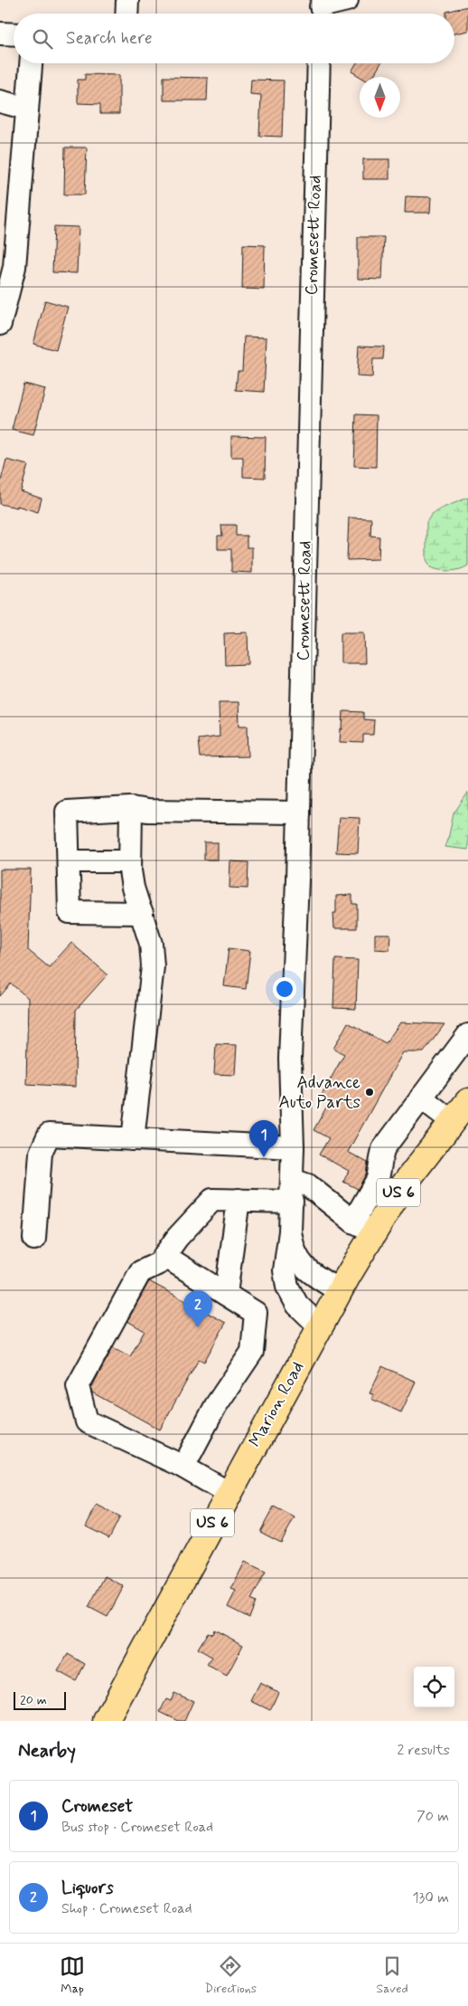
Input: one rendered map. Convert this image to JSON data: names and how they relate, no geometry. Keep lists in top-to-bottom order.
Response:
{
  "streets": {
    "main road": ["US 6", "Marion Road"],
    "street": ["Cromesett Road"]
  },
  "places": ["Advance Auto Parts"],
  "scale_bar": "20 m",
  "north": "bottom",
  "page": {
    "search": "Search here",
    "pins": ["1", "2"],
    "scale": "20 m",
    "heading": ["Nearby", "2 results"],
    "list": [
      {
        "mark": "1",
        "name": "Cromeset",
        "note": "Bus stop · Cromeset Road",
        "value": "70 m"
      },
      {
        "mark": "2",
        "name": "Liquors",
        "note": "Shop · Cromeset Road",
        "value": "130 m"
      }
    ],
    "nav": ["Map", "Directions", "Saved"]
  }
}
